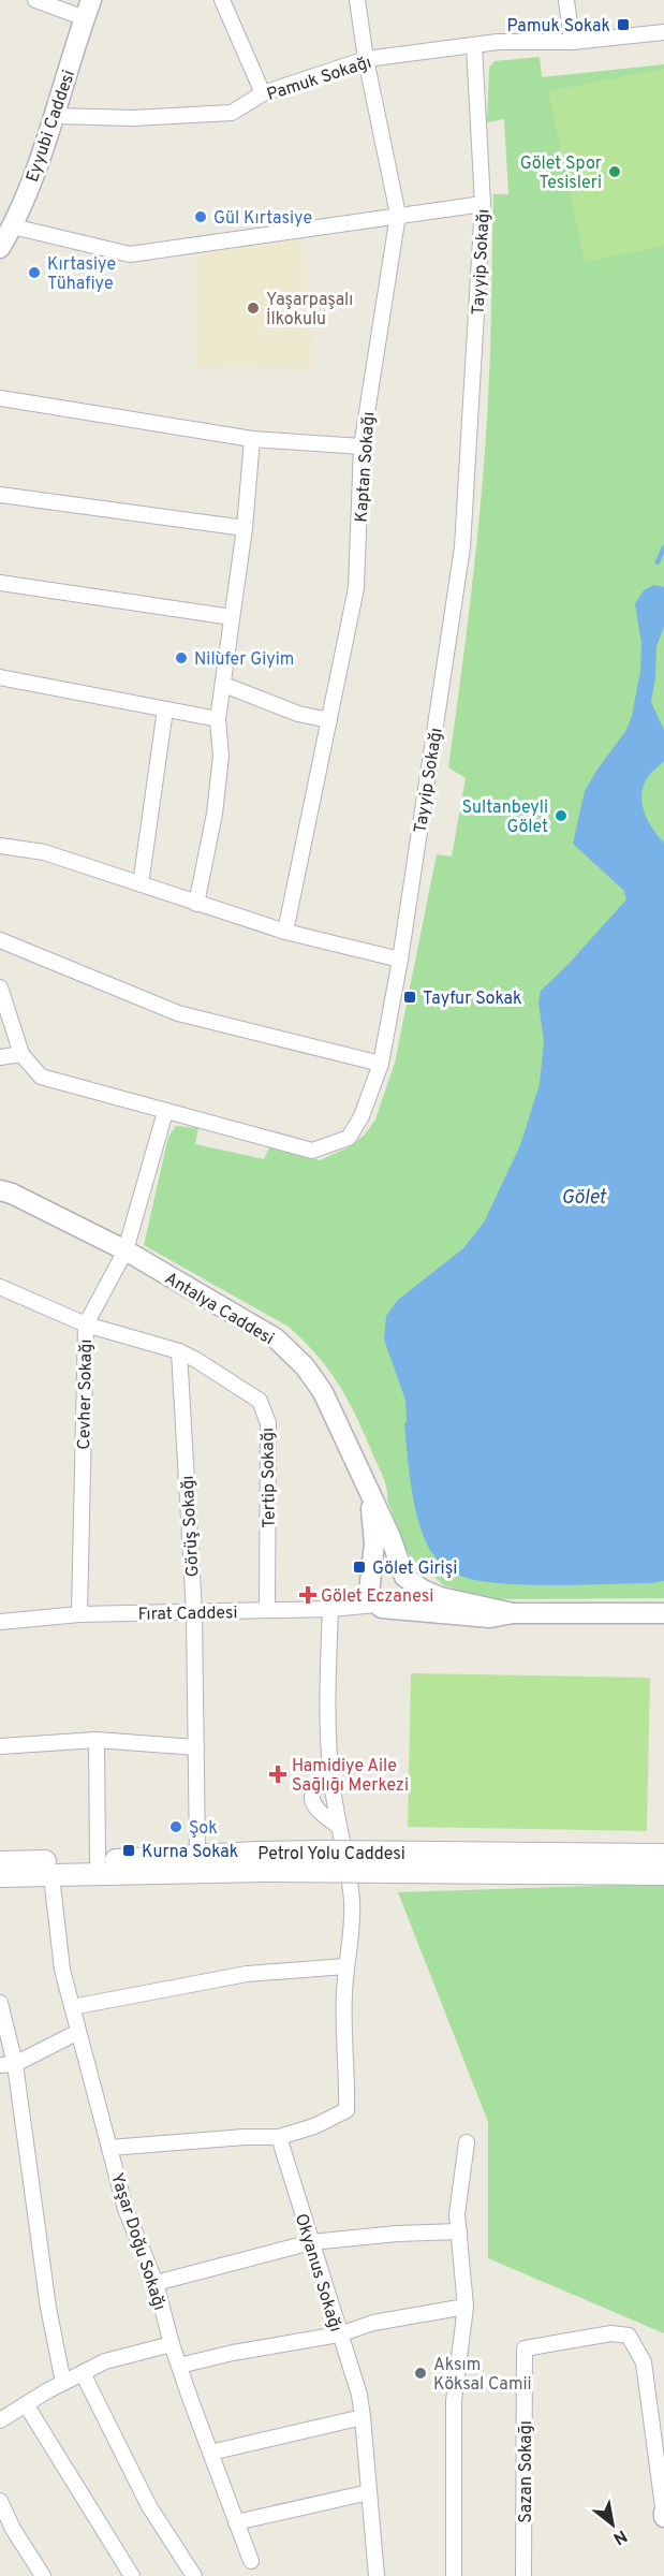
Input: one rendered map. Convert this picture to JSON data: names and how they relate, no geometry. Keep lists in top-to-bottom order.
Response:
{
  "streets": {
    "main road": ["Petrol Yolu Caddesi"],
    "street": [
      "Pamuk Sokağı",
      "Eyyubi Caddesi",
      "Tayyip Sokağı",
      "Kaptan Sokağı",
      "Antalya Caddesi",
      "Cevher Sokağı",
      "Tertip Sokağı",
      "Görüş Sokağı",
      "Fırat Caddesi",
      "Yaşar Doğu Sokağı",
      "Okyanus Sokağı",
      "Sazan Sokağı"
    ]
  },
  "crossings": [
    ["Pamuk Sokağı", "Eyyubi Caddesi"],
    ["Pamuk Sokağı", "Tayyip Sokağı"],
    ["Pamuk Sokağı", "Kaptan Sokağı"],
    ["Tayyip Sokağı", "Cevher Sokağı"],
    ["Antalya Caddesi", "Cevher Sokağı"],
    ["Cevher Sokağı", "Tertip Sokağı"],
    ["Cevher Sokağı", "Fırat Caddesi"],
    ["Tertip Sokağı", "Görüş Sokağı"],
    ["Tertip Sokağı", "Fırat Caddesi"],
    ["Görüş Sokağı", "Fırat Caddesi"],
    ["Görüş Sokağı", "Petrol Yolu Caddesi"],
    ["Petrol Yolu Caddesi", "Yaşar Doğu Sokağı"]
  ],
  "water": ["Gölet"],
  "places": {
    "transit": [
      "Pamuk Sokak",
      "Tayfur Sokak",
      "Gölet Girişi",
      "Kurna Sokak"
    ],
    "other": [
      "Gölet Spor Tesisleri",
      "Gül Kırtasiye",
      "Kırtasiye Tühafiye",
      "Yaşarpaşalı İlkokulu",
      "Nilùfer Giyim",
      "Sultanbeyli Gölet",
      "Şok",
      "Aksım Köksal Camii"
    ],
    "health": ["Gölet Eczanesi", "Hamidiye Aile Sağlığı Merkezi"]
  },
  "north": "bottom right"
}
